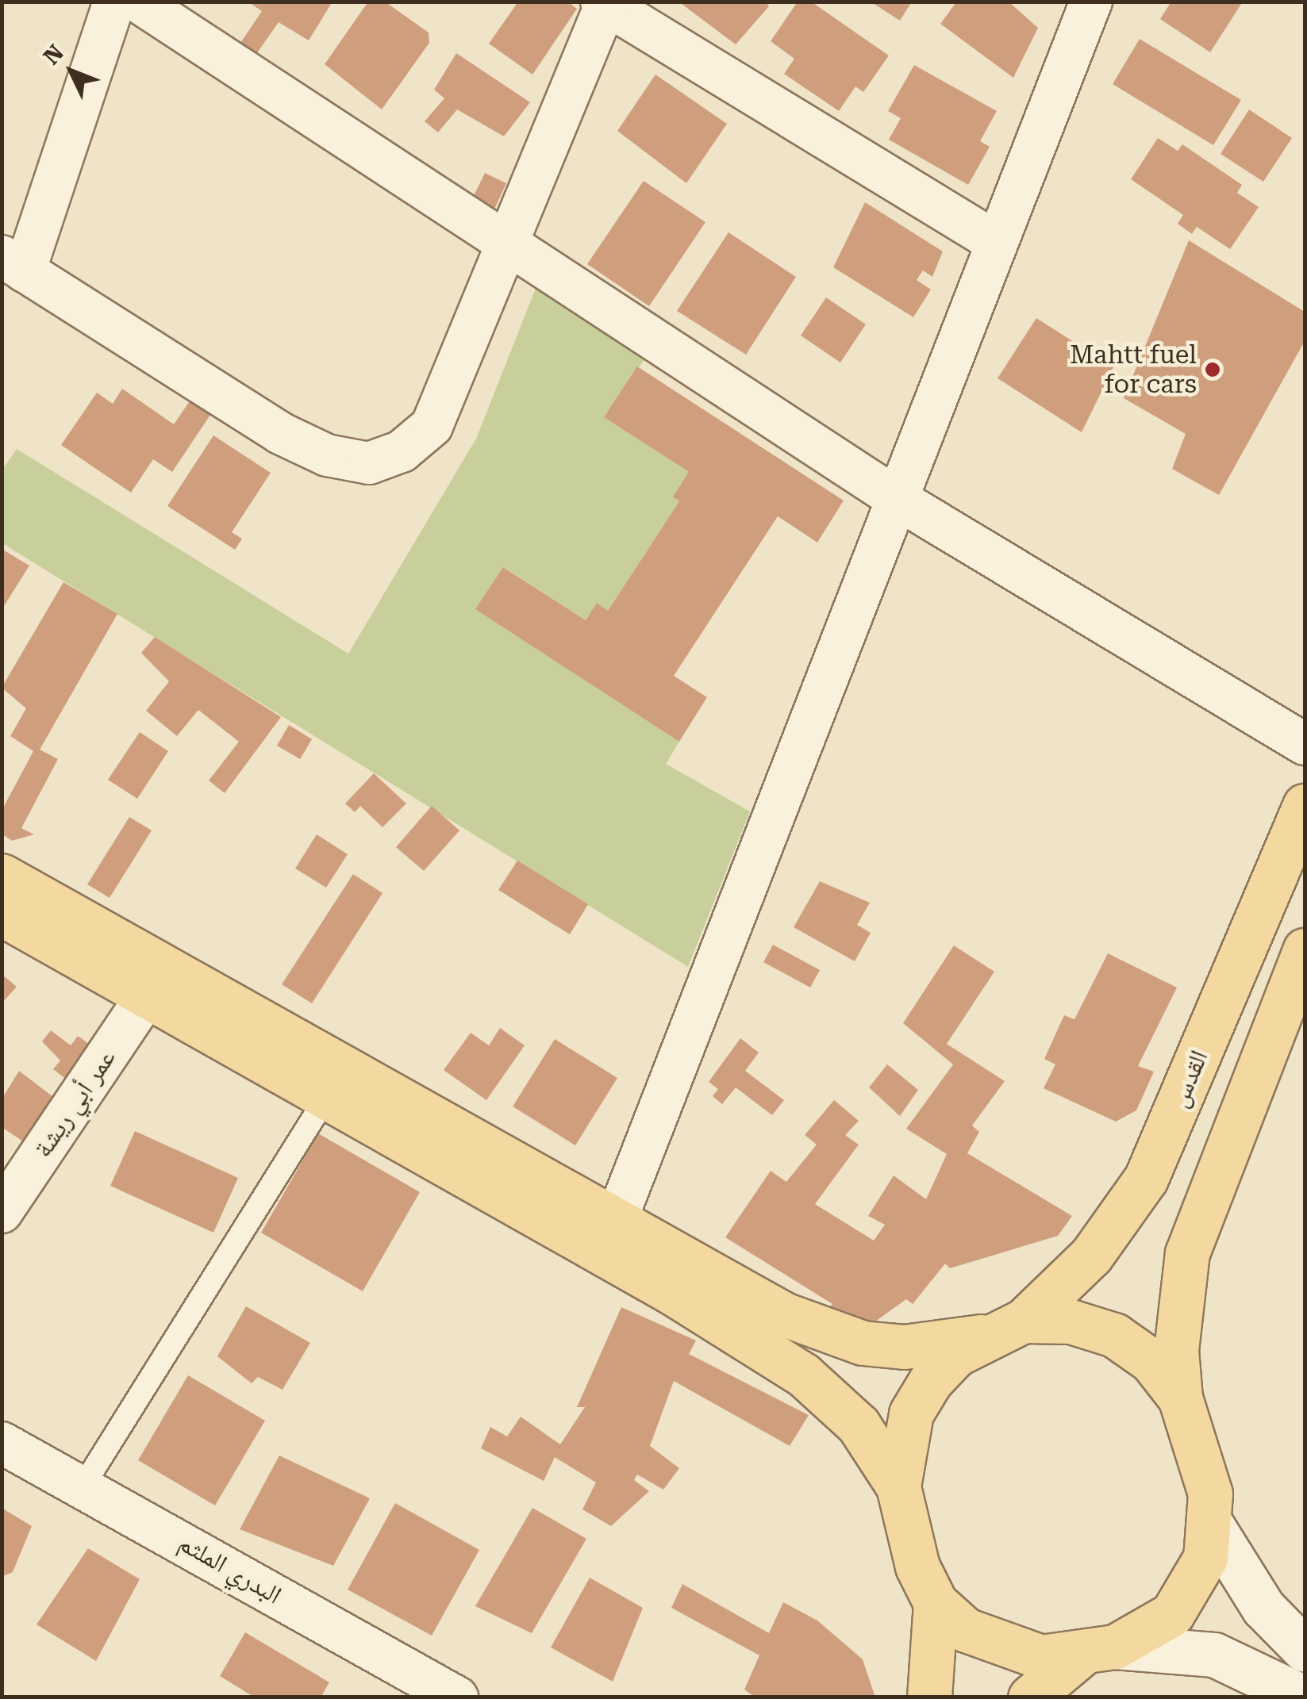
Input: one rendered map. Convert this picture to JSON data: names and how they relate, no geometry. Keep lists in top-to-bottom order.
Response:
{
  "streets": {
    "main road": ["القدس"],
    "street": ["عمر أبي ريشة", "البدري الملثم"]
  },
  "places": ["Mahtt fuel for cars"],
  "north": "top left"
}
